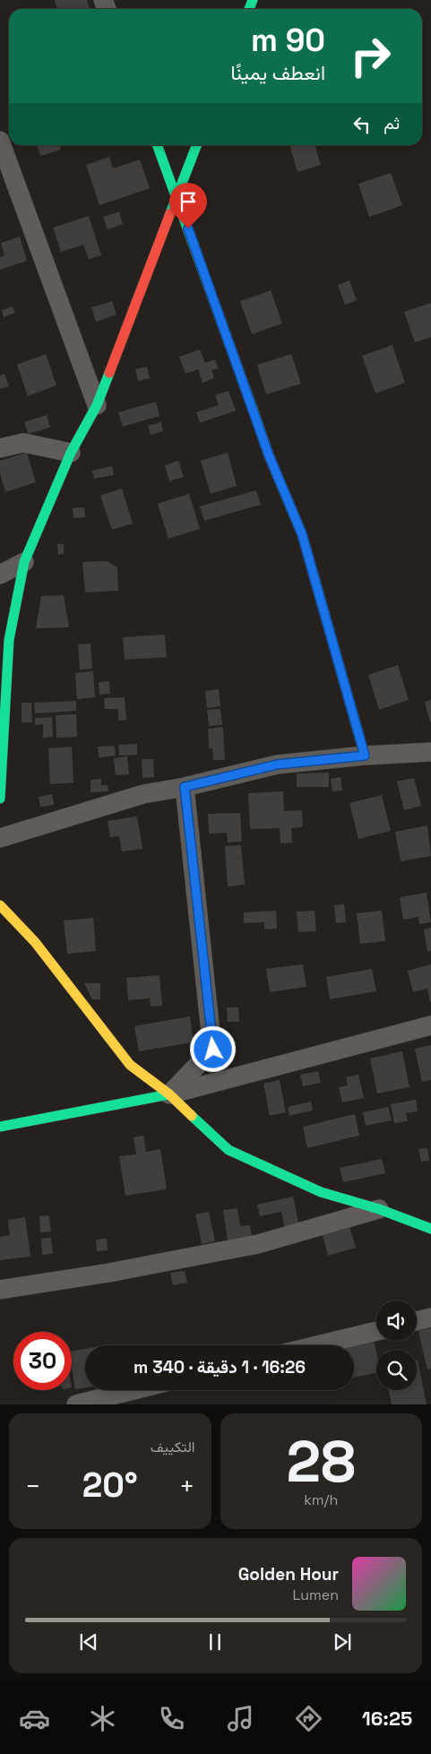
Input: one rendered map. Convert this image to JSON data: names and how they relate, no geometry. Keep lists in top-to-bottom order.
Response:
{
  "page": {
    "turn": ["90 m", "انعطف يمينًا"],
    "then": "ثم",
    "limit": "30",
    "trip": "16:26 · 1 دقيقة · 340 m",
    "tile": [
      ["28", "km/h"],
      "التكييف"
    ],
    "heat": ["−", "20°", "+"],
    "song": ["Golden Hour", "Lumen"],
    "tabs": "16:25"
  }
}
